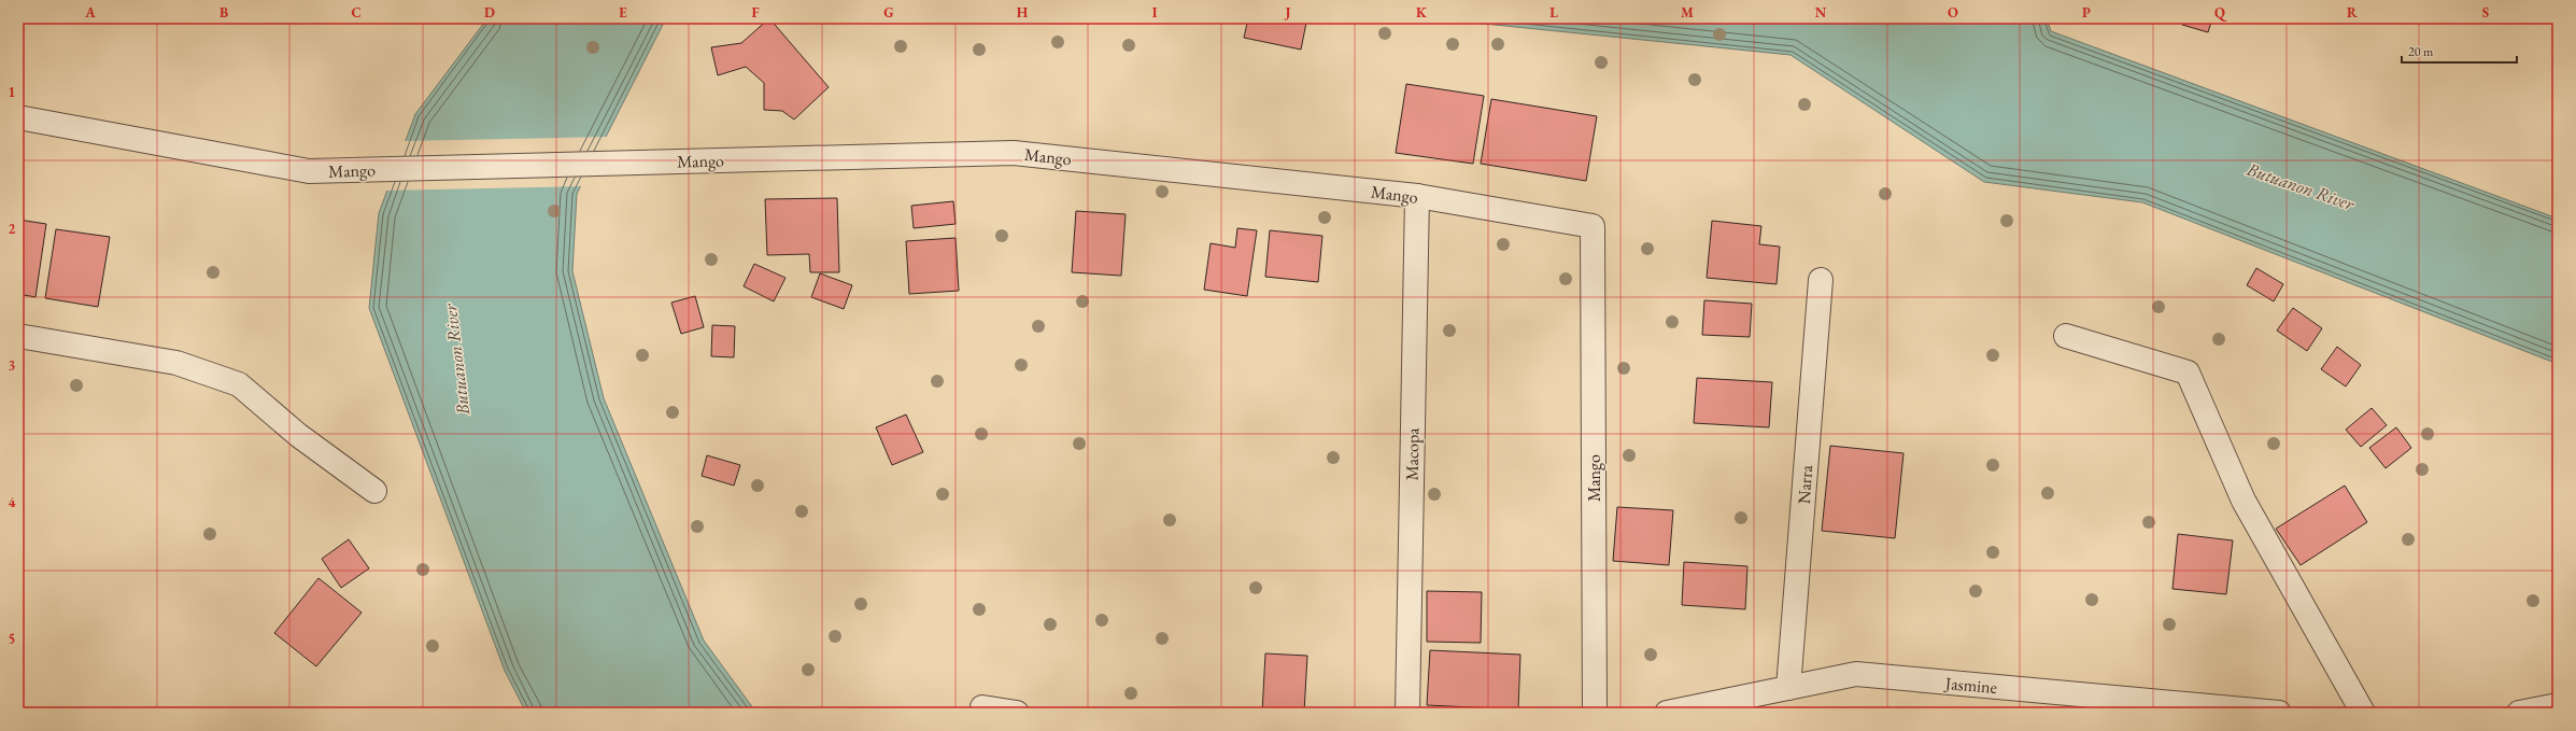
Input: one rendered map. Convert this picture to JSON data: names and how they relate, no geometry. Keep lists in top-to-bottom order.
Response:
{
  "streets": {
    "street": [
      "Mango",
      "Macopa",
      "Narra",
      "Jasmine"
    ]
  },
  "crossings": [
    ["Mango", "Macopa"],
    ["Narra", "Jasmine"]
  ],
  "water": ["Butuanon River"],
  "scale_bar": "20 m",
  "grid": {
    "columns": [
      "A",
      "B",
      "C",
      "D",
      "E",
      "F",
      "G",
      "H",
      "I",
      "J",
      "K",
      "L",
      "M",
      "N",
      "O",
      "P",
      "Q",
      "R",
      "S"
    ],
    "rows": [
      "1",
      "2",
      "3",
      "4",
      "5"
    ]
  }
}
